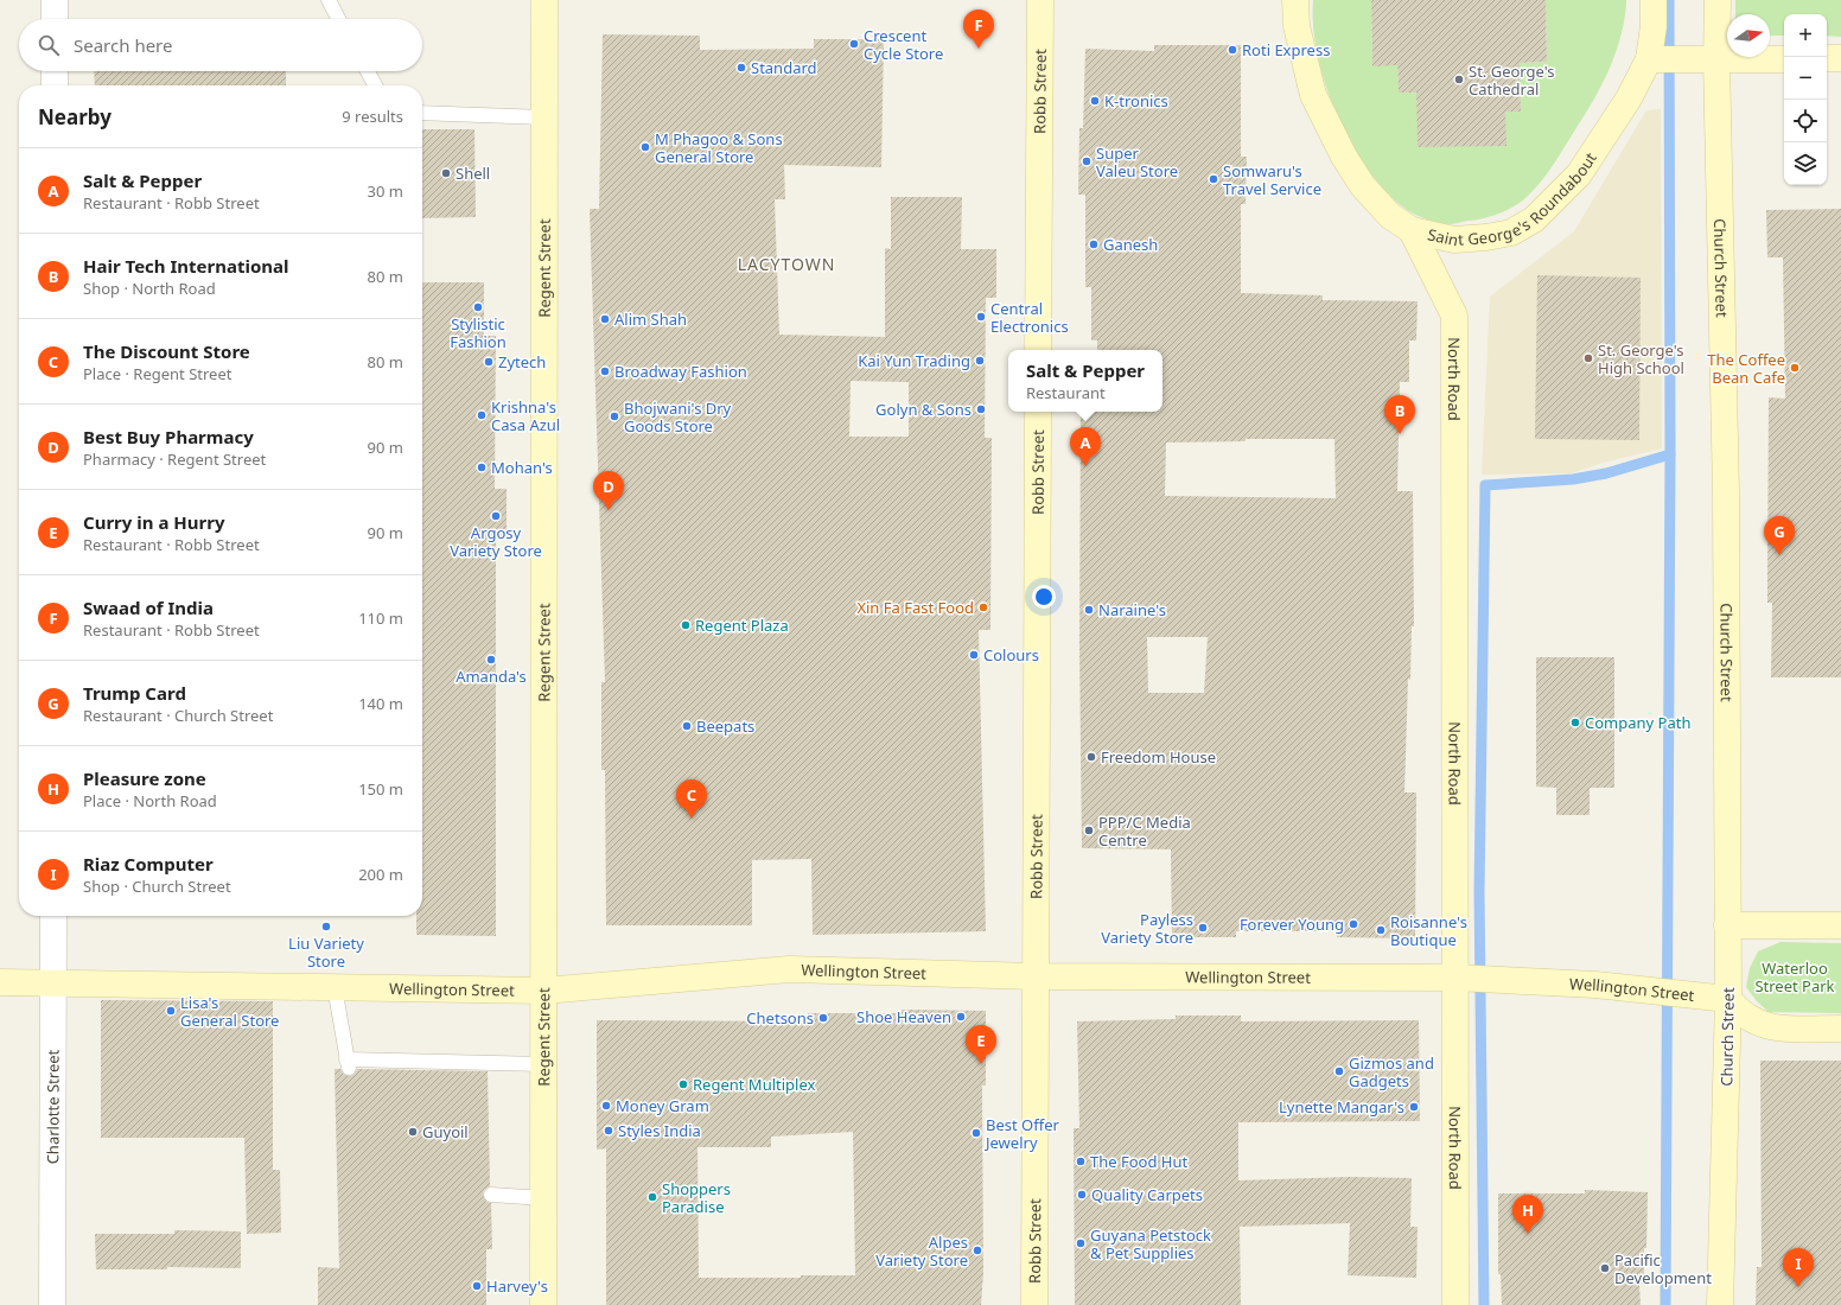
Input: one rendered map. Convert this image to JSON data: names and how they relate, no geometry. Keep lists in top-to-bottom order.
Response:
{
  "streets": {
    "street": [
      "Robb Street",
      "Saint George's Roundabout",
      "Regent Street",
      "Church Street",
      "North Road",
      "Wellington Street",
      "Charlotte Street"
    ]
  },
  "crossings": [
    ["Robb Street", "Wellington Street"],
    ["Saint George's Roundabout", "North Road"],
    ["Regent Street", "Wellington Street"],
    ["Church Street", "Wellington Street"],
    ["North Road", "Wellington Street"],
    ["Wellington Street", "Charlotte Street"]
  ],
  "districts": ["LACYTOWN"],
  "parks": ["Waterloo Street Park"],
  "places": [
    "Crescent Cycle Store",
    "Roti Express",
    "Standard",
    "St. George's Cathedral",
    "K-tronics",
    "M Phagoo & Sons General Store",
    "Super Valeu Store",
    "Shell",
    "Somwaru's Travel Service",
    "Ganesh",
    "Stylistic Fashion",
    "Central Electronics",
    "Alim Shah",
    "St. George's High School",
    "Kai Yun Trading",
    "Zytech",
    "The Coffee Bean Cafe",
    "Broadway Fashion",
    "Golyn & Sons",
    "Krishna's Casa Azul",
    "Bhojwani's Dry Goods Store",
    "Mohan's",
    "Argosy Variety Store",
    "Xin Fa Fast Food",
    "Naraine's",
    "Regent Plaza",
    "Colours",
    "Amanda's",
    "Company Path",
    "Beepats",
    "Freedom House",
    "PPP/C Media Centre",
    "Forever Young",
    "Liu Variety Store",
    "Payless Variety Store",
    "Roisanne's Boutique",
    "Lisa's General Store",
    "Shoe Heaven",
    "Chetsons",
    "Gizmos and Gadgets",
    "Regent Multiplex",
    "Money Gram",
    "Lynette Mangar's",
    "Styles India",
    "Guyoil",
    "Best Offer Jewelry",
    "The Food Hut",
    "Quality Carpets",
    "Shoppers Paradise",
    "Guyana Petstock & Pet Supplies",
    "Alpes Variety Store",
    "Pacific Development",
    "Harvey's"
  ],
  "north": "right",
  "page": {
    "pins": [
      "F",
      "B",
      "A",
      "D",
      "G",
      "C",
      "E",
      "H",
      "I"
    ],
    "map_buttons": ["+", "−"],
    "search": "Search here",
    "heading": ["Nearby", "9 results"],
    "list": [
      {
        "mark": "A",
        "name": "Salt & Pepper",
        "note": "Restaurant · Robb Street",
        "value": "30 m"
      },
      {
        "mark": "B",
        "name": "Hair Tech International",
        "note": "Shop · North Road",
        "value": "80 m"
      },
      {
        "mark": "C",
        "name": "The Discount Store",
        "note": "Place · Regent Street",
        "value": "80 m"
      },
      {
        "mark": "D",
        "name": "Best Buy Pharmacy",
        "note": "Pharmacy · Regent Street",
        "value": "90 m"
      },
      {
        "mark": "E",
        "name": "Curry in a Hurry",
        "note": "Restaurant · Robb Street",
        "value": "90 m"
      },
      {
        "mark": "F",
        "name": "Swaad of India",
        "note": "Restaurant · Robb Street",
        "value": "110 m"
      },
      {
        "mark": "G",
        "name": "Trump Card",
        "note": "Restaurant · Church Street",
        "value": "140 m"
      },
      {
        "mark": "H",
        "name": "Pleasure zone",
        "note": "Place · North Road",
        "value": "150 m"
      },
      {
        "mark": "I",
        "name": "Riaz Computer",
        "note": "Shop · Church Street",
        "value": "200 m"
      }
    ],
    "popup": ["Salt & Pepper", "Restaurant"]
  }
}
